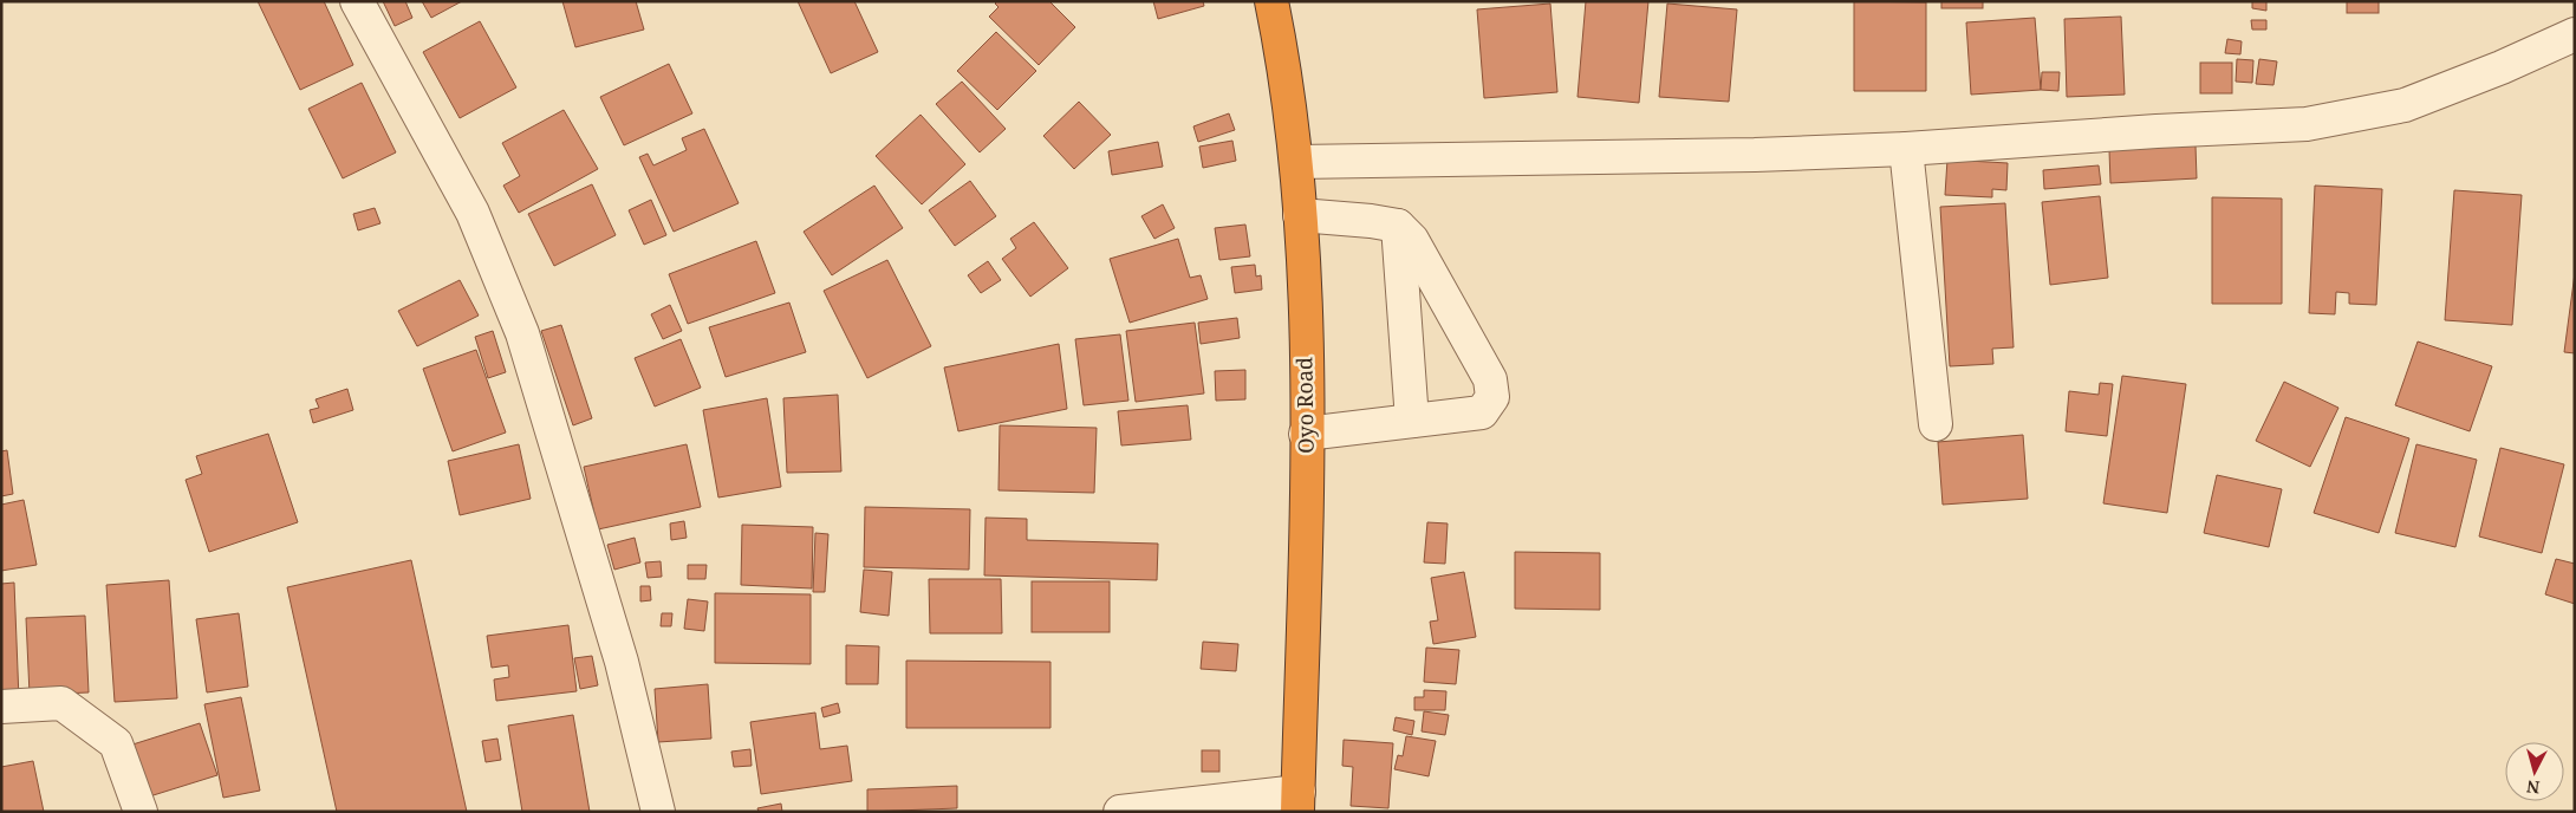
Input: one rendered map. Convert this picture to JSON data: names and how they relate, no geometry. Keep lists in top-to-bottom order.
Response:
{
  "streets": {
    "highway": ["Oyo Road"]
  },
  "north": "bottom"
}
